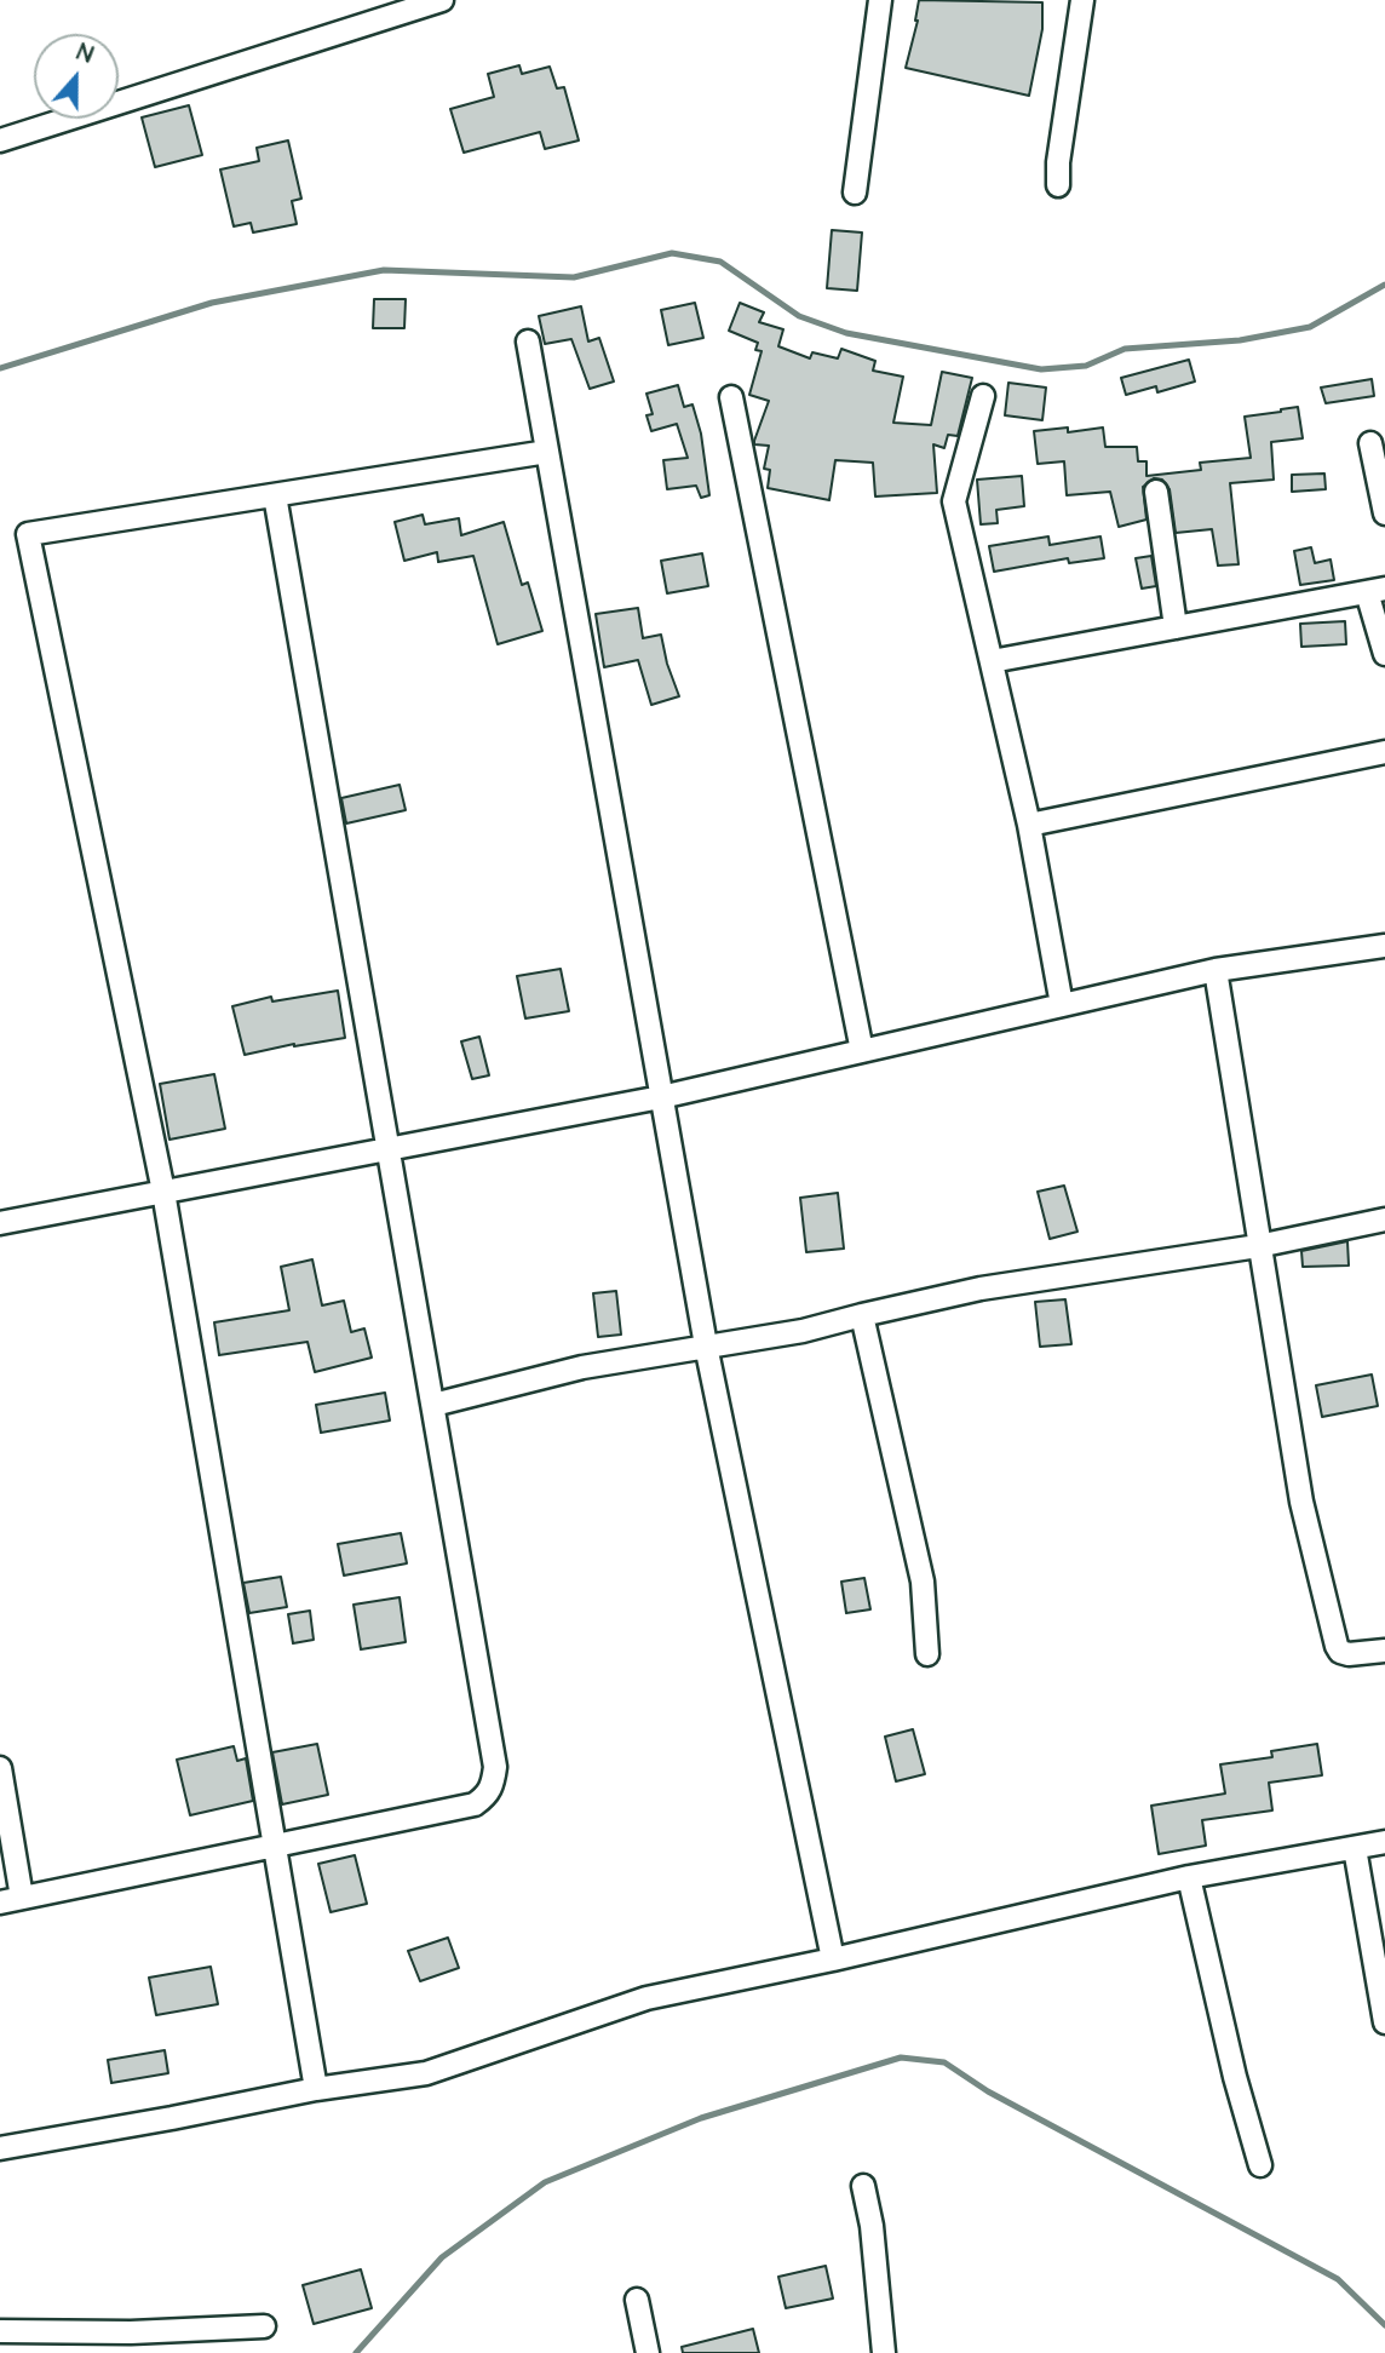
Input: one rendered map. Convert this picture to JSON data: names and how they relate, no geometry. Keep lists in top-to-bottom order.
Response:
{
  "north": "top"
}
